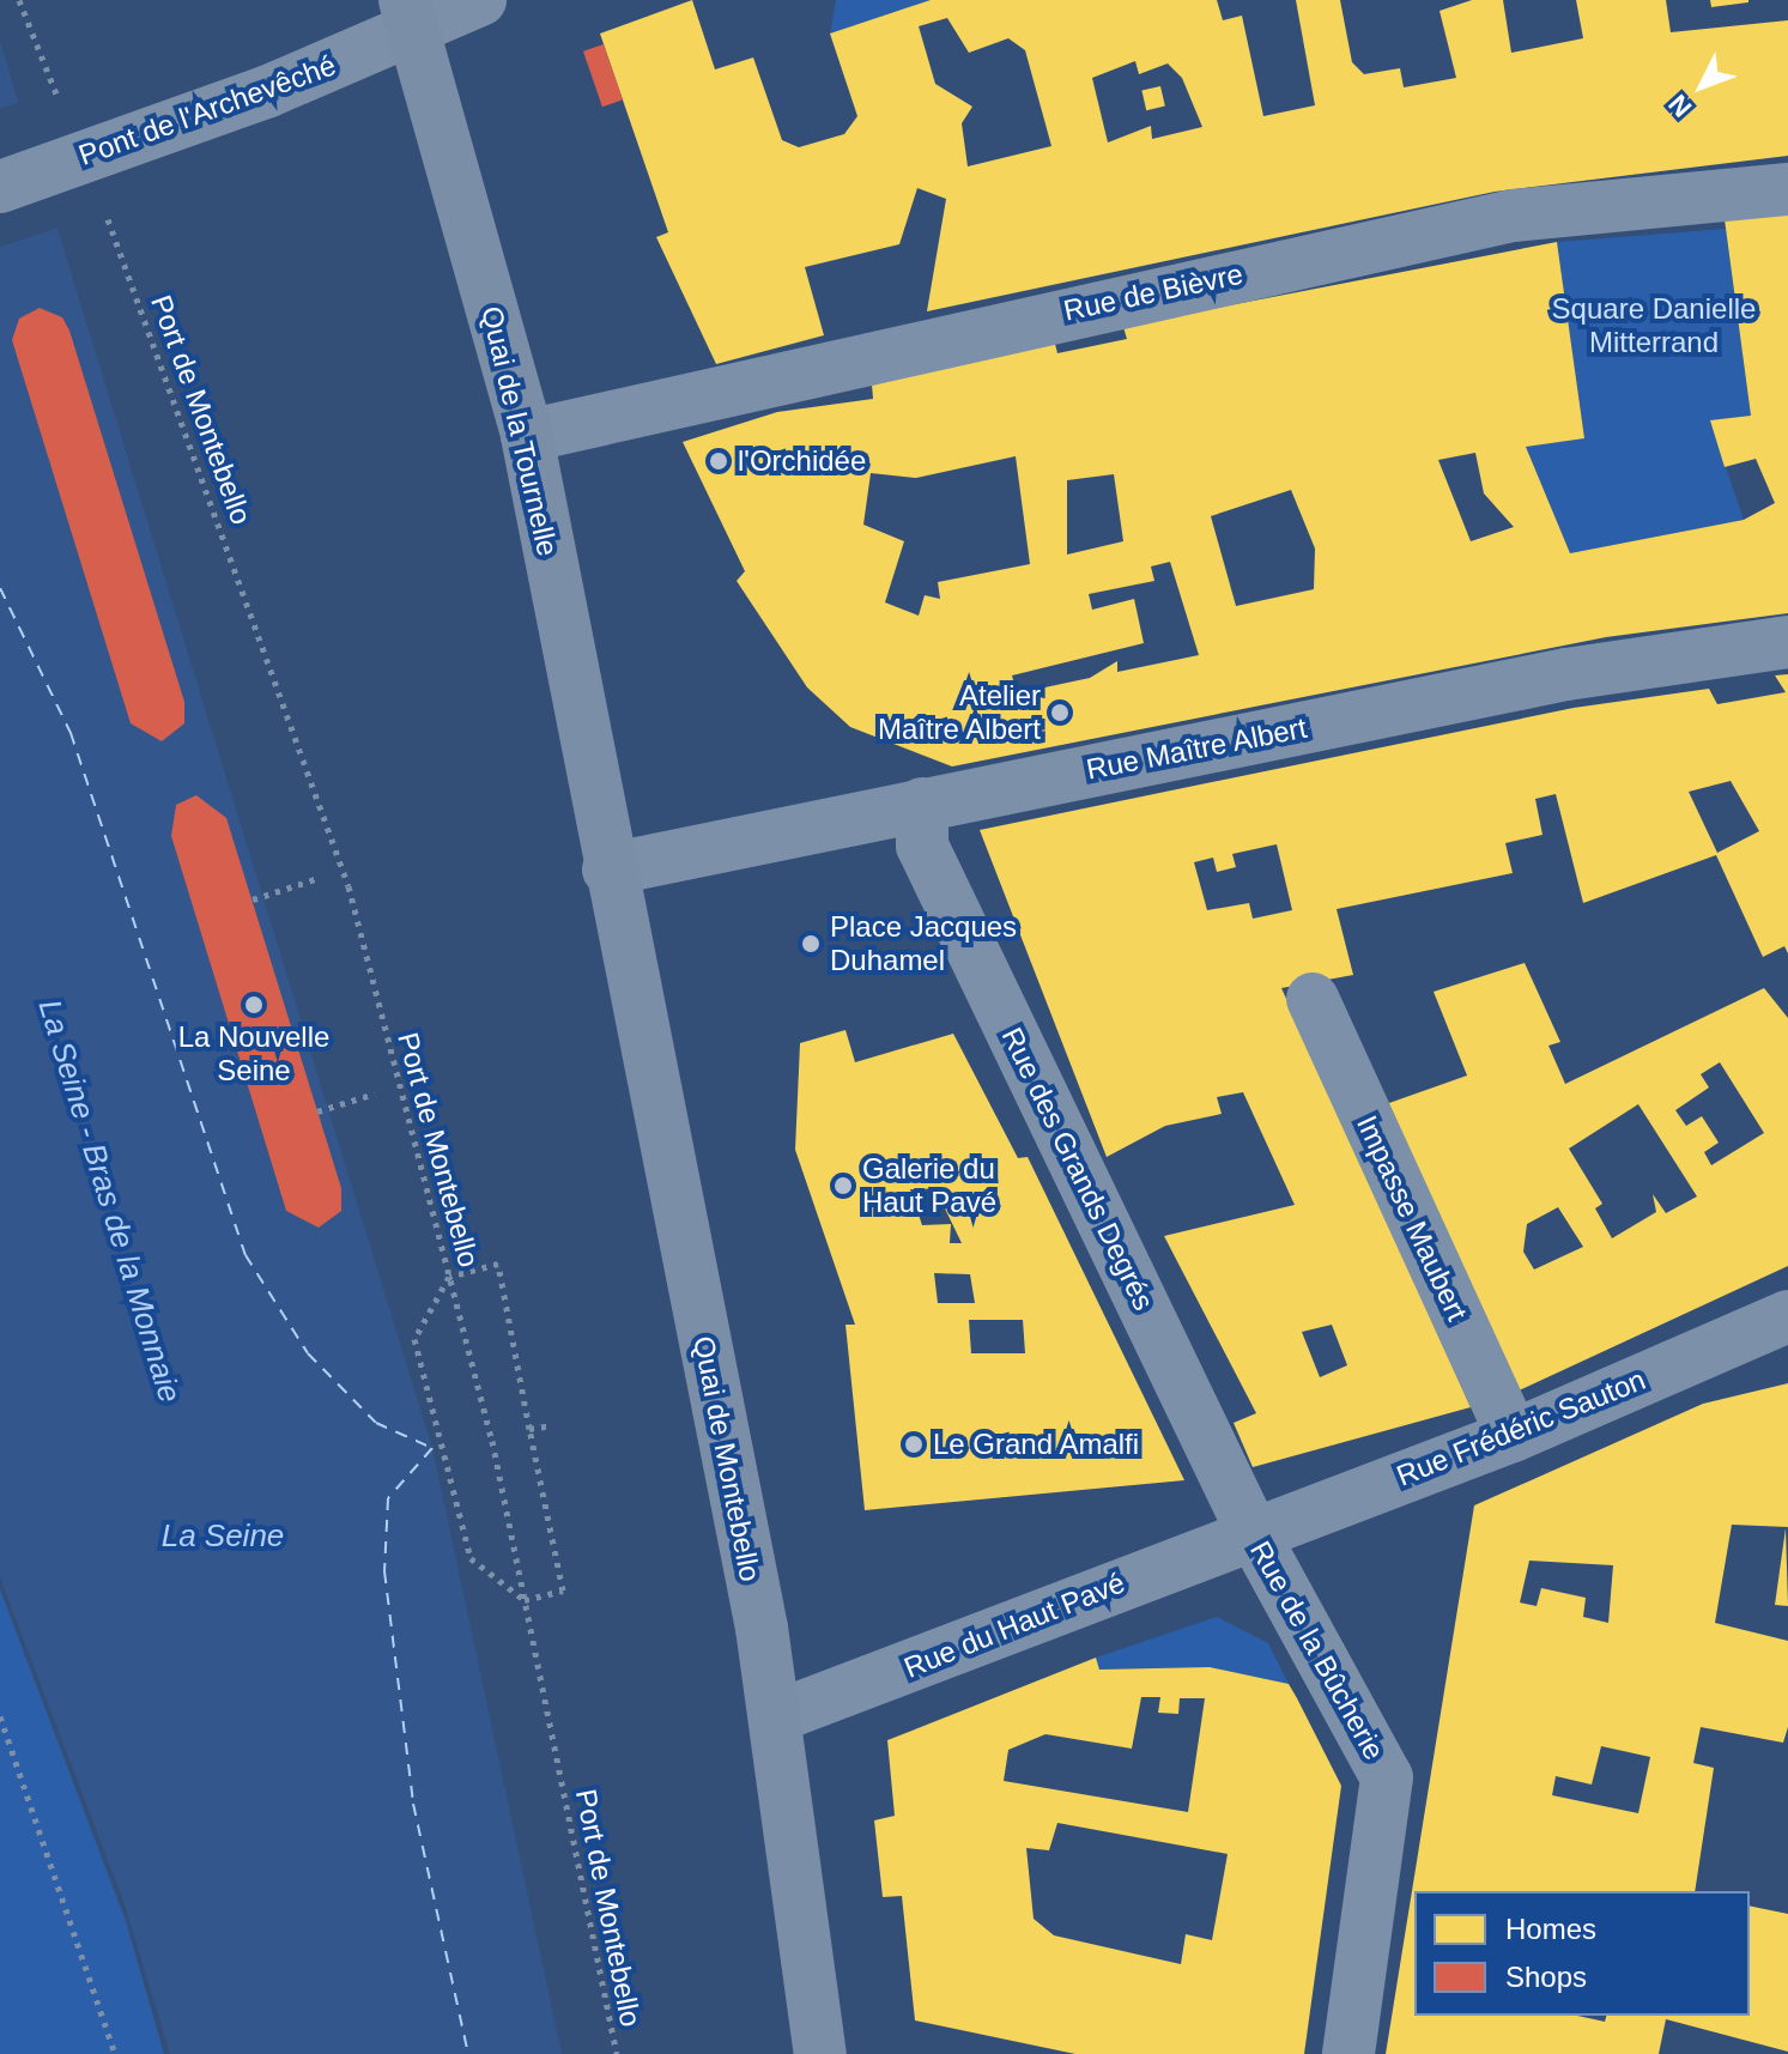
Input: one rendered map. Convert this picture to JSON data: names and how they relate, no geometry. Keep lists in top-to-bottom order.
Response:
{
  "streets": {
    "main road": ["Quai de la Tournelle", "Quai de Montebello"],
    "street": [
      "Pont de l'Archevêché",
      "Rue de Bièvre",
      "Rue Maître Albert",
      "Rue des Grands Degrés",
      "Impasse Maubert",
      "Rue Frédéric Sauton",
      "Rue du Haut Pavé",
      "Rue de la Bûcherie"
    ],
    "path": ["Port de Montebello"]
  },
  "crossings": [
    ["Pont de l'Archevêché", "Quai de la Tournelle"],
    ["Rue de Bièvre", "Quai de la Tournelle"],
    ["Quai de la Tournelle", "Rue Maître Albert"],
    ["Quai de la Tournelle", "Quai de Montebello"],
    ["Rue Maître Albert", "Rue des Grands Degrés"],
    ["Rue Maître Albert", "Quai de Montebello"],
    ["Rue des Grands Degrés", "Rue Frédéric Sauton"],
    ["Rue des Grands Degrés", "Rue du Haut Pavé"],
    ["Rue des Grands Degrés", "Rue de la Bûcherie"],
    ["Impasse Maubert", "Rue Frédéric Sauton"],
    ["Rue Frédéric Sauton", "Rue du Haut Pavé"],
    ["Rue Frédéric Sauton", "Rue de la Bûcherie"],
    ["Quai de Montebello", "Rue du Haut Pavé"],
    ["Rue du Haut Pavé", "Rue de la Bûcherie"]
  ],
  "water": ["La Seine - Bras de la Monnaie", "La Seine"],
  "parks": ["Square Danielle Mitterrand"],
  "places": [
    "l'Orchidée",
    "Atelier Maître Albert",
    "Place Jacques Duhamel",
    "La Nouvelle Seine",
    "Galerie du Haut Pavé",
    "Le Grand Amalfi"
  ],
  "legend": ["Homes", "Shops"],
  "north": "bottom left"
}
